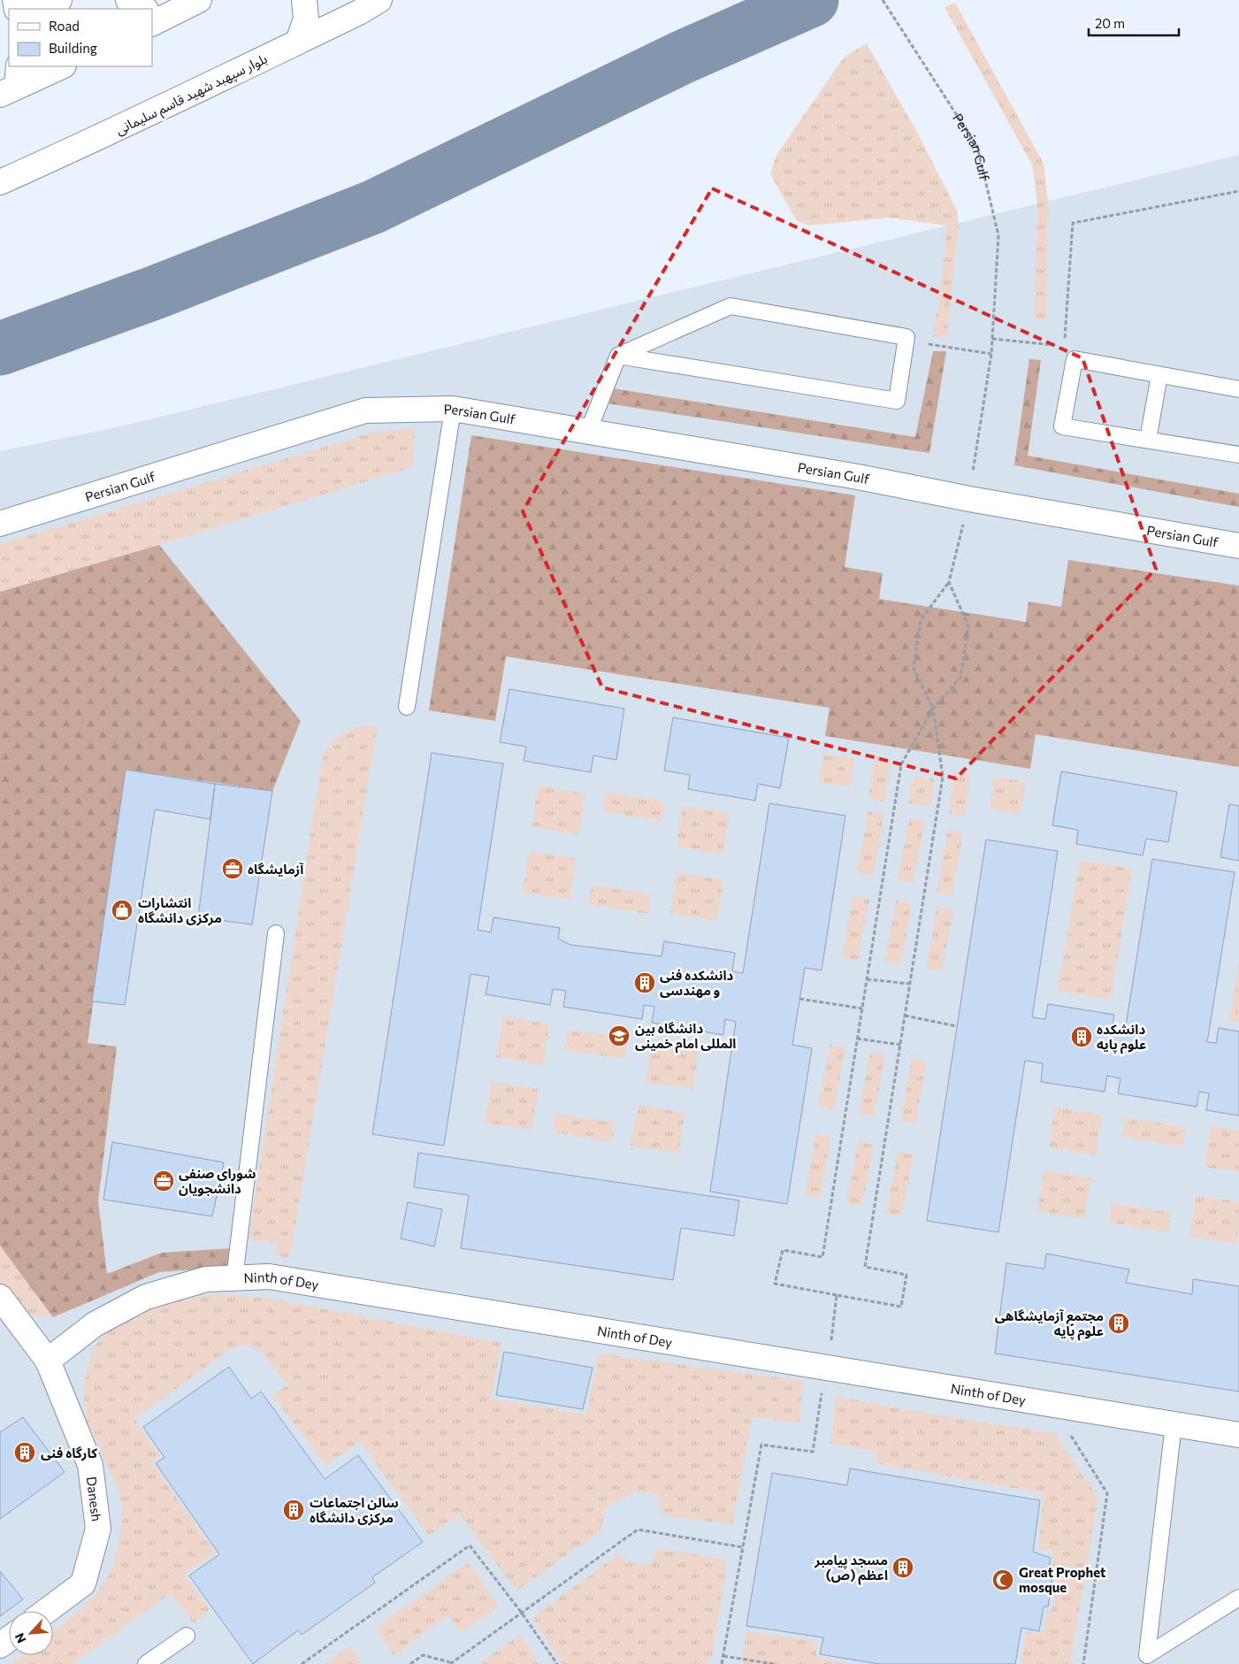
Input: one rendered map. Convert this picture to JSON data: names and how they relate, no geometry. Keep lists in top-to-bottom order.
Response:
{
  "streets": {
    "street": [
      "بلوار سپهبد شهید قاسم سلیمانی",
      "Persian Gulf",
      "Ninth of Dey",
      "Danesh"
    ]
  },
  "crossings": [
    ["Ninth of Dey", "Danesh"]
  ],
  "places": {
    "office": ["آزمایشگاه", "شورای صنفی دانشجویان"],
    "shop": ["انتشارات مرکزی دانشگاه"],
    "building": [
      "دانشکده فنی و مهندسی",
      "دانشکده علوم پایه",
      "مجتمع آزمایشگاهی علوم پایه",
      "کارگاه فنی",
      "سالن اجتماعات مرکزی دانشگاه",
      "مسجد پیامبر اعظم (ص)"
    ],
    "school or university": ["دانشگاه بین المللی امام خمینی"],
    "mosque": ["Great Prophet mosque"]
  },
  "legend": ["Road", "Building"],
  "scale_bar": "20 m",
  "north": "bottom left"
}
